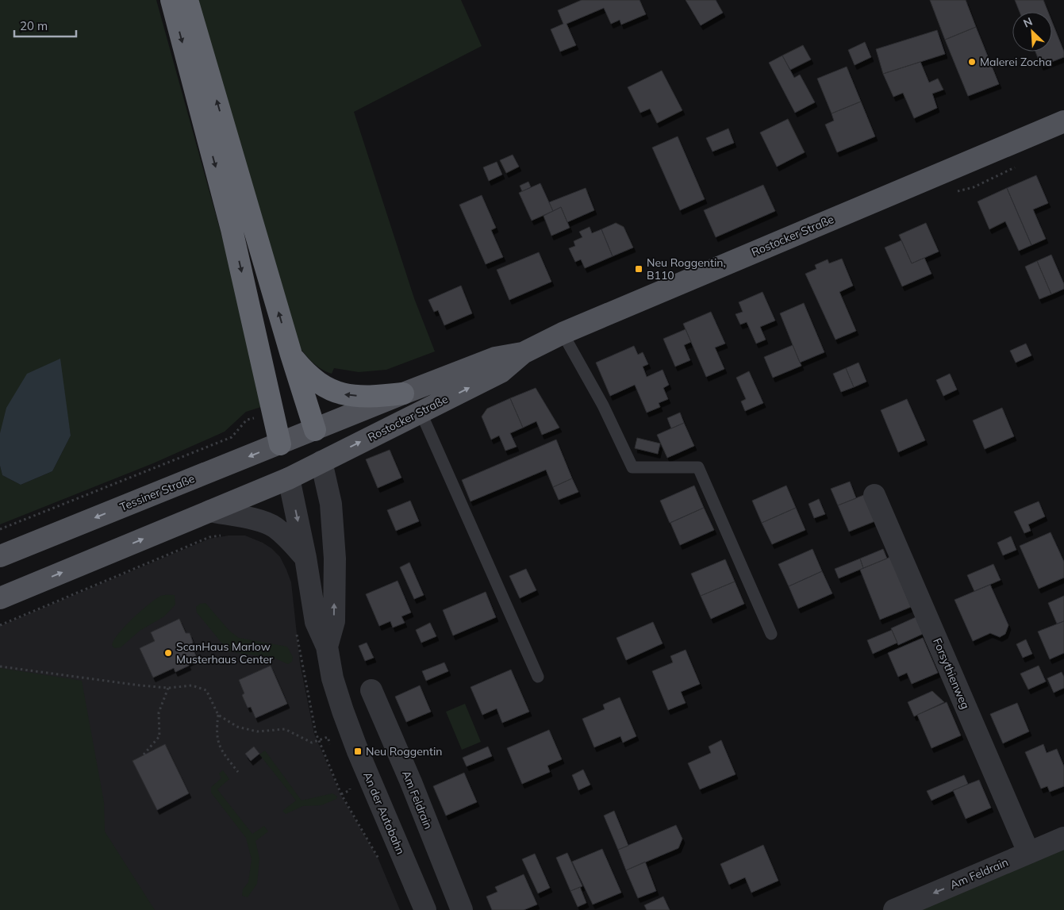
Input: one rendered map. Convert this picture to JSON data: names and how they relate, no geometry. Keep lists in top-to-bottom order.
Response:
{
  "streets": {
    "main road": ["Rostocker Straße", "Tessiner Straße"],
    "street": ["Forsythienweg", "Am Feldrain", "An der Autobahn"]
  },
  "crossings": [
    ["Rostocker Straße", "Tessiner Straße"],
    ["Rostocker Straße", "An der Autobahn"],
    ["Forsythienweg", "Am Feldrain"]
  ],
  "places": {
    "other": ["Malerei Zocha", "ScanHaus Marlow Musterhaus Center"],
    "transit": ["Neu Roggentin, B110", "Neu Roggentin"]
  },
  "scale_bar": "20 m",
  "north": "top left"
}
